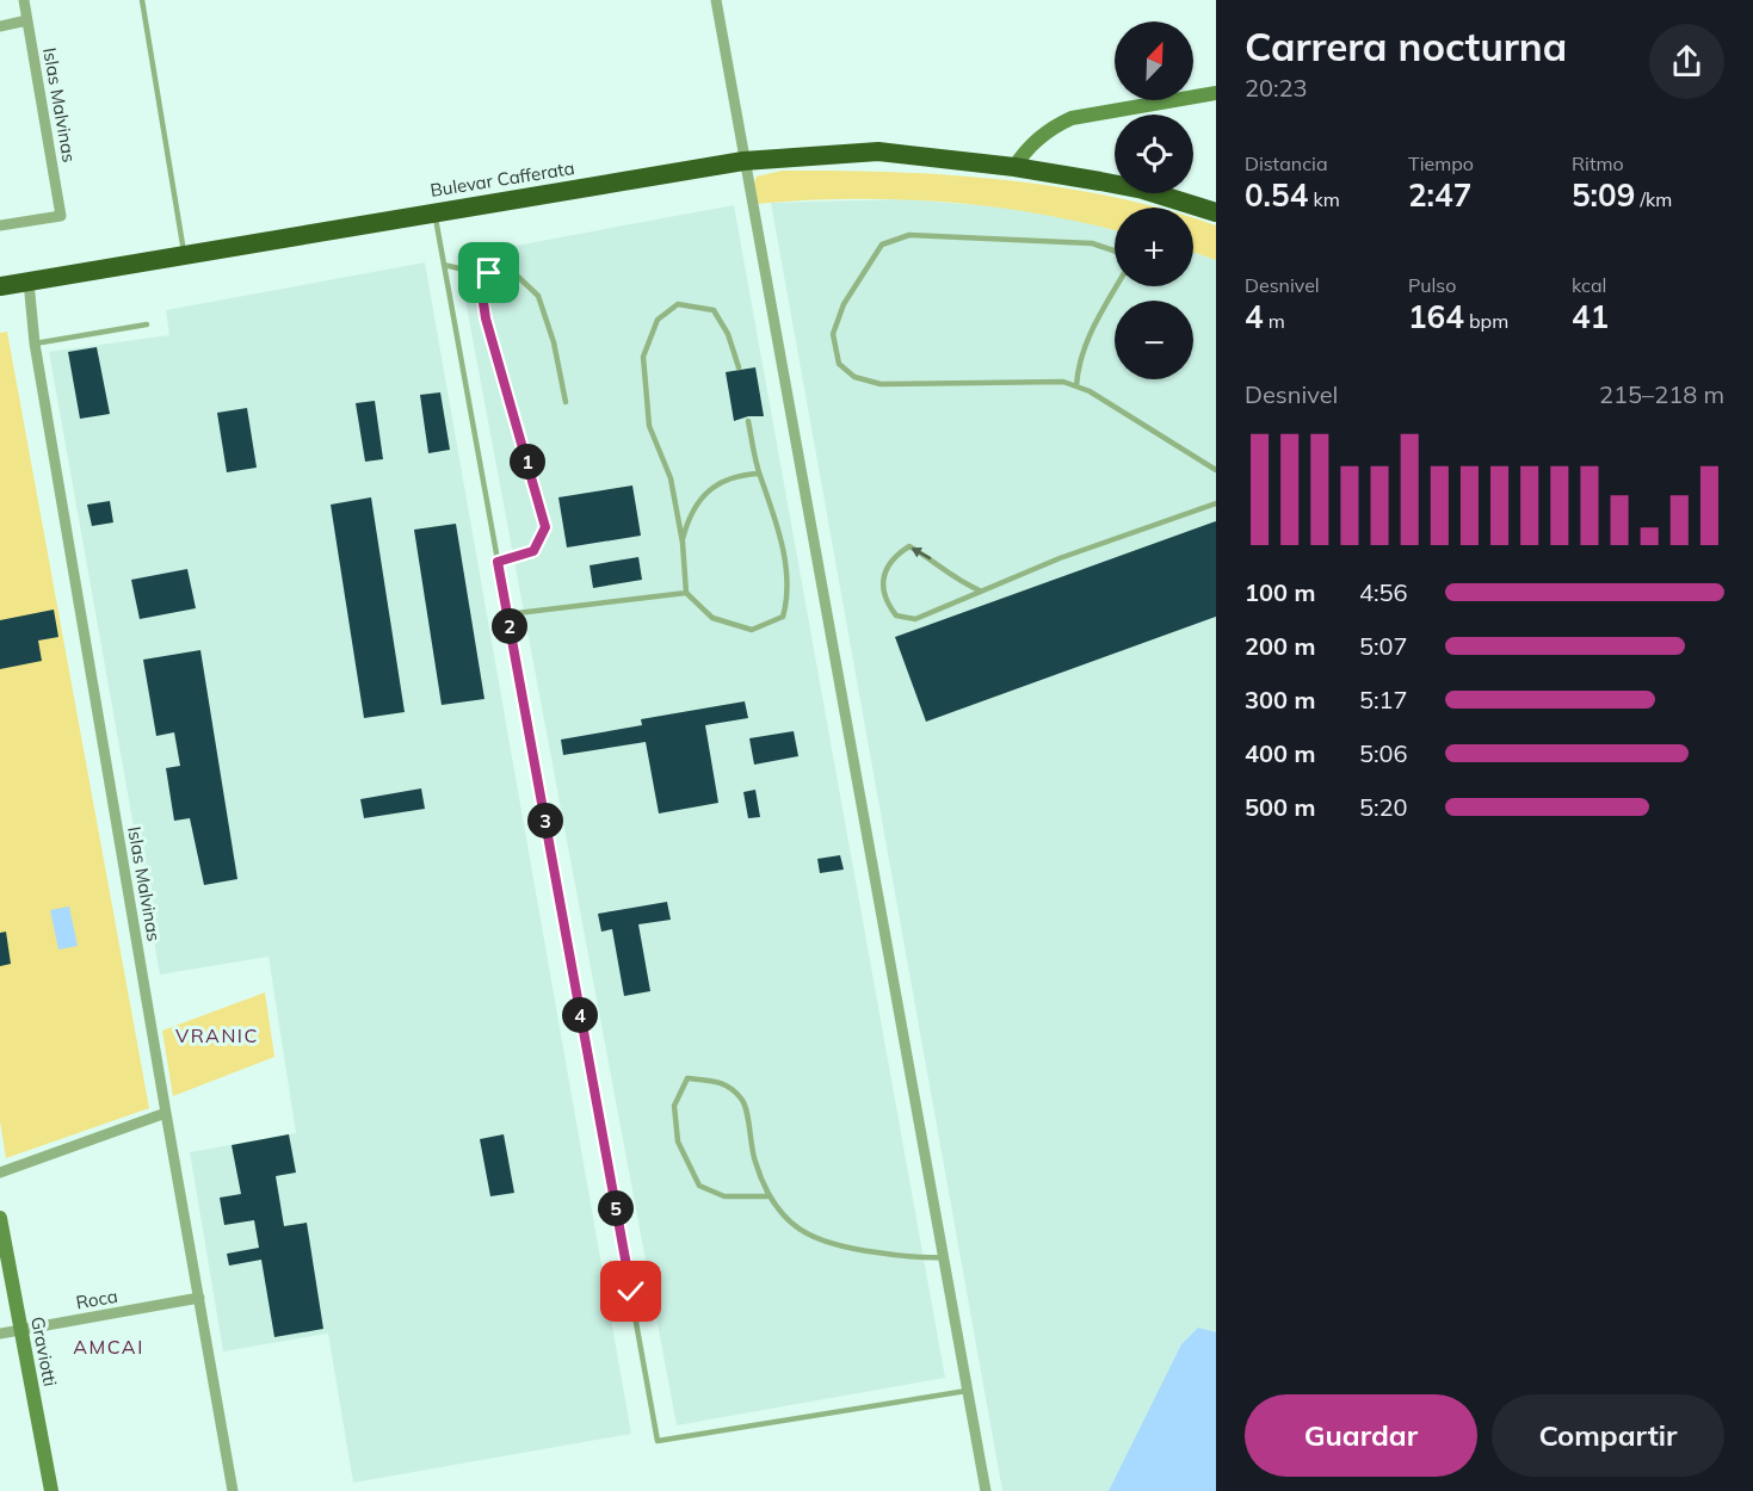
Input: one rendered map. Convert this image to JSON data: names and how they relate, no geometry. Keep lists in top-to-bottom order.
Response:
{
  "streets": {
    "highway": ["Bulevar Cafferata"],
    "street": ["Islas Malvinas", "Roca", "Graviotti"]
  },
  "crossings": [
    ["Islas Malvinas", "Bulevar Cafferata"],
    ["Islas Malvinas", "Roca"],
    ["Roca", "Graviotti"]
  ],
  "districts": ["VRANIC", "AMCAI"],
  "north": "top right",
  "page": {
    "heading": ["Carrera nocturna", "20:23"],
    "map_buttons": ["+", "−"],
    "stats": [
      ["Distancia", "0.54 km"],
      ["Tiempo", "2:47"],
      ["Ritmo", "5:09 /km"],
      ["Desnivel", "4 m"],
      ["Pulso", "164 bpm"],
      ["kcal", "41"]
    ],
    "chart": ["Desnivel", "215–218 m"],
    "pins": [
      "1",
      "2",
      "3",
      "4",
      "5"
    ],
    "list": [
      {
        "name": "100 m",
        "note": "4:56"
      },
      {
        "name": "200 m",
        "note": "5:07"
      },
      {
        "name": "300 m",
        "note": "5:17"
      },
      {
        "name": "400 m",
        "note": "5:06"
      },
      {
        "name": "500 m",
        "note": "5:20"
      }
    ],
    "buttons": ["Guardar", "Compartir"]
  }
}
